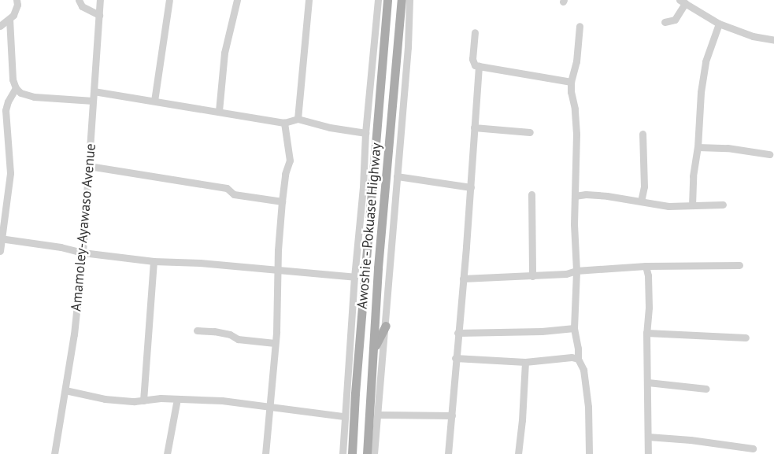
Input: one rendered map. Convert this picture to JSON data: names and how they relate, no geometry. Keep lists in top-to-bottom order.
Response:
{
  "streets": {
    "main road": ["Awoshie - Pokuase Highway"],
    "street": ["Amamoley-Ayawaso Avenue"]
  }
}
